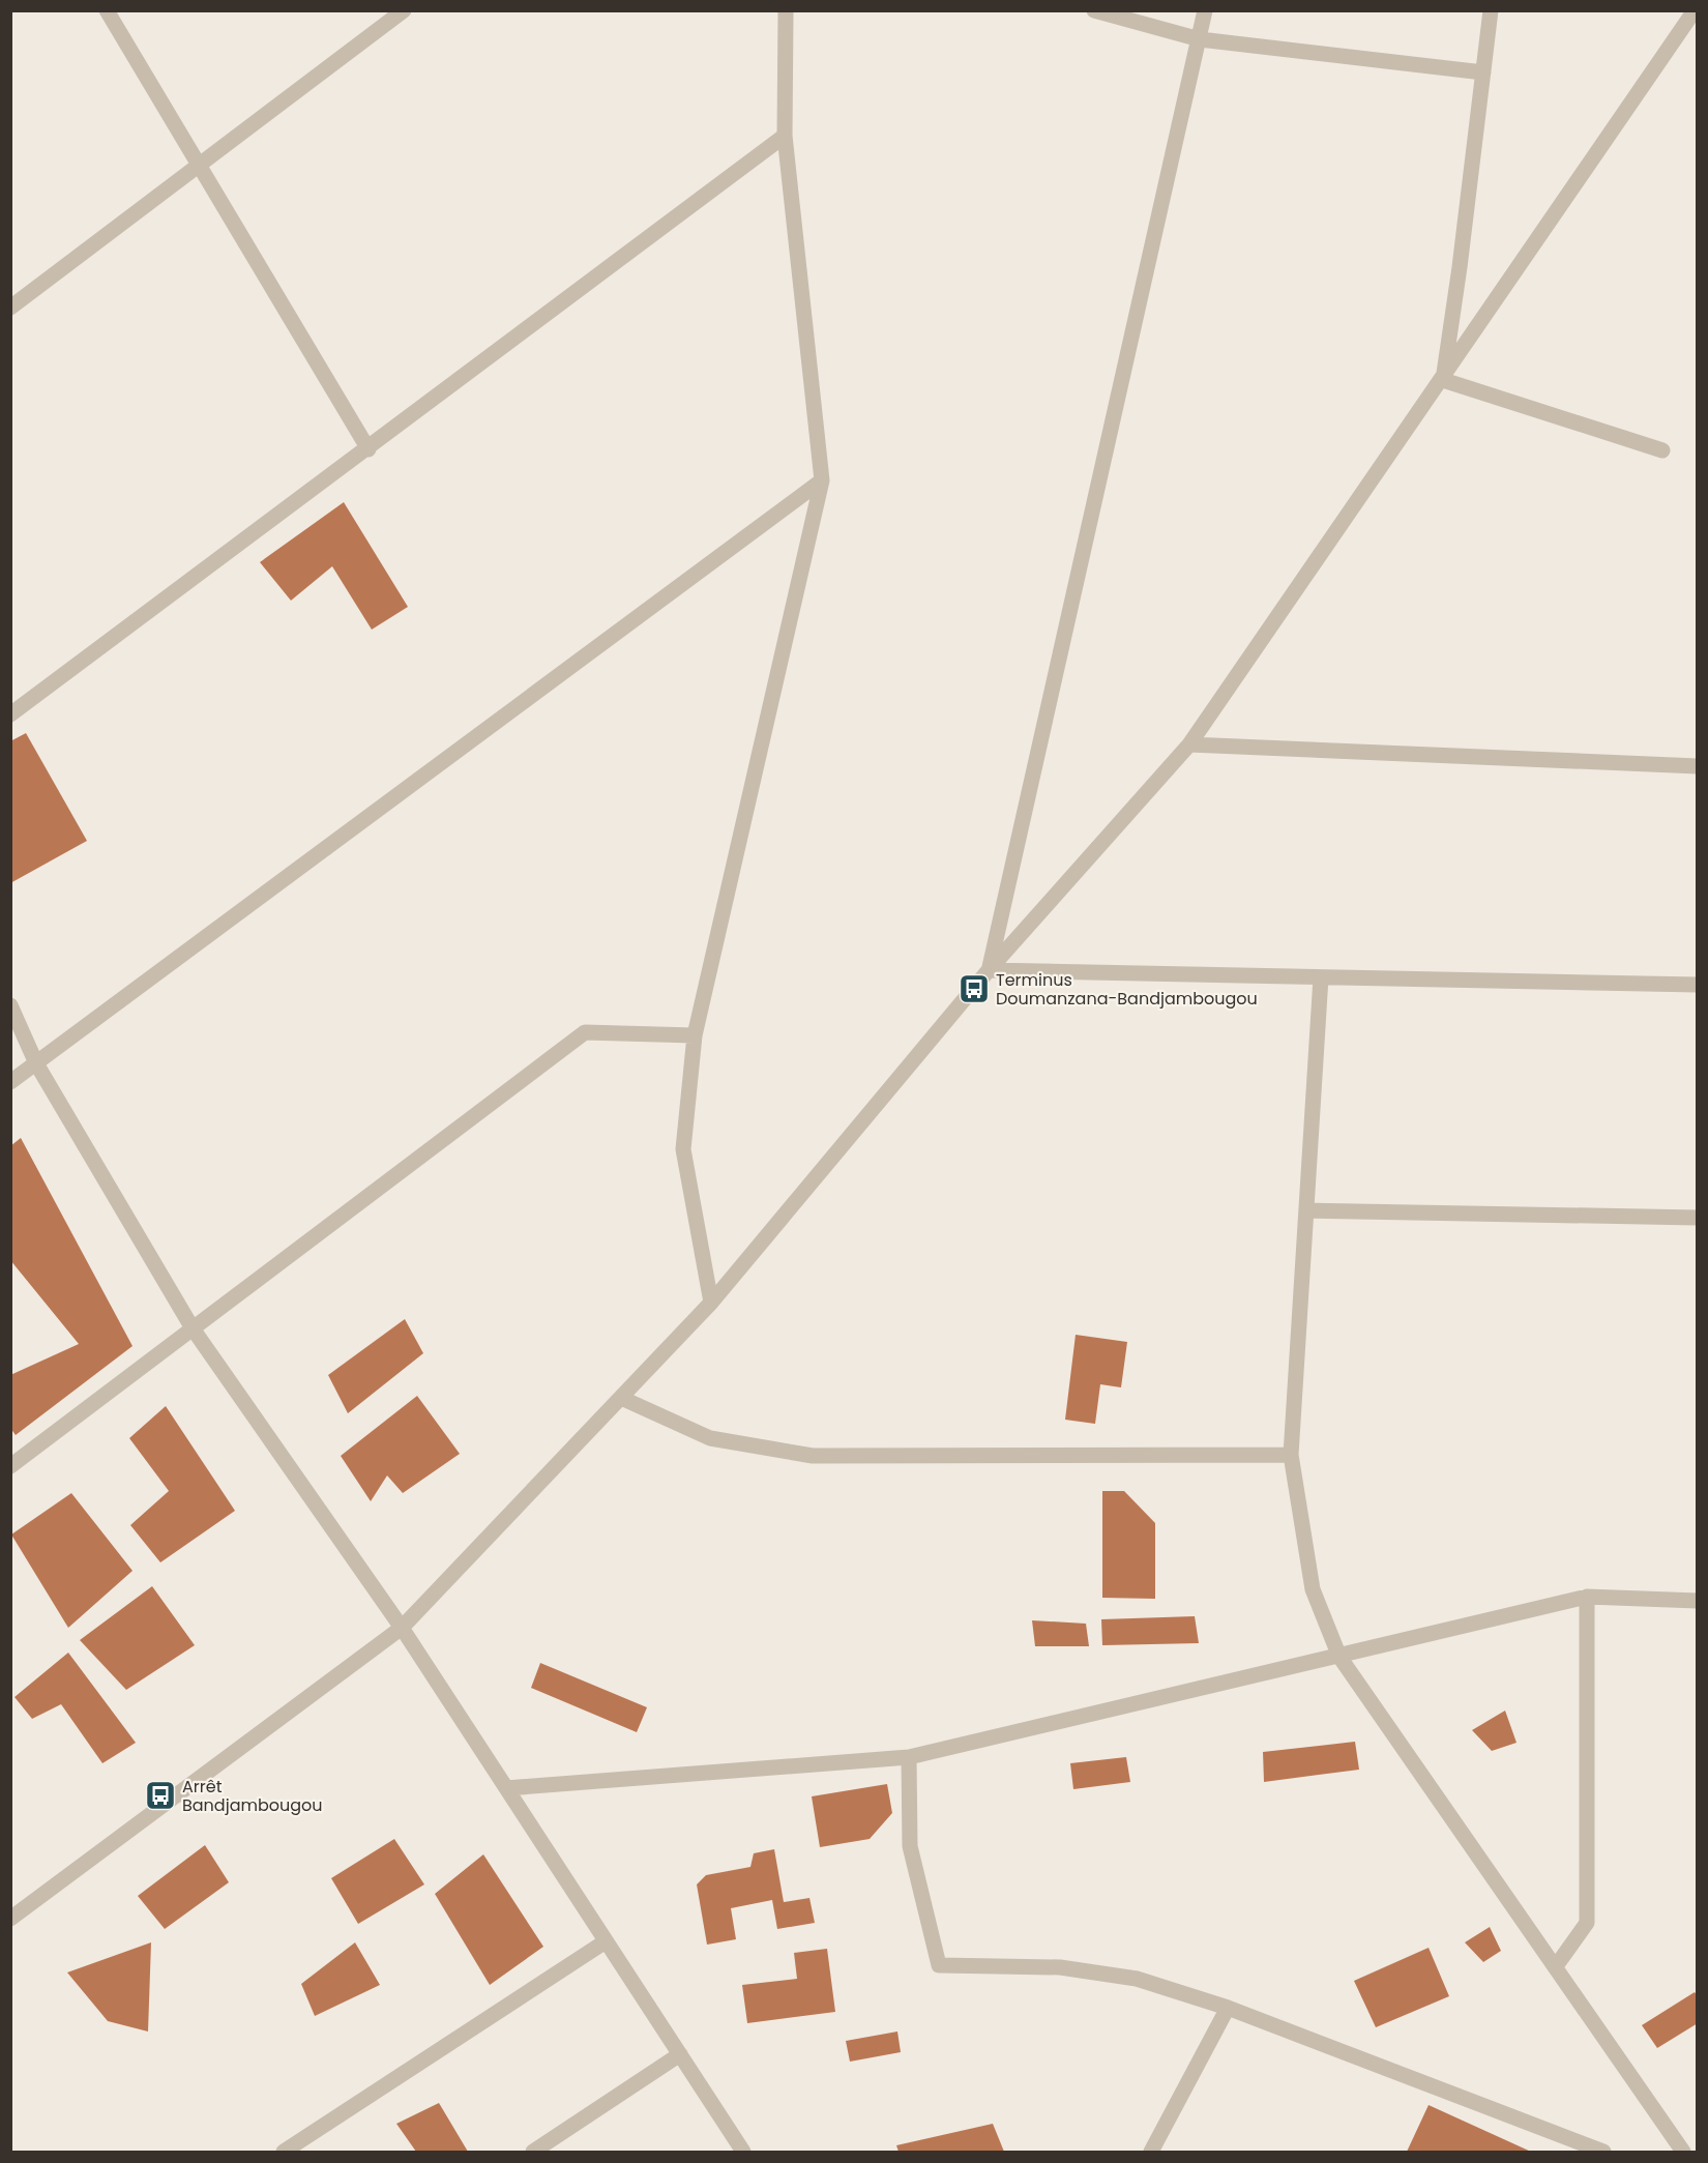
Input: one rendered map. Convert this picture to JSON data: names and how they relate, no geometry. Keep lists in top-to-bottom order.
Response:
{
  "places": {
    "bus stop": ["Terminus Doumanzana-Bandjambougou", "Arrêt Bandjambougou"]
  }
}
